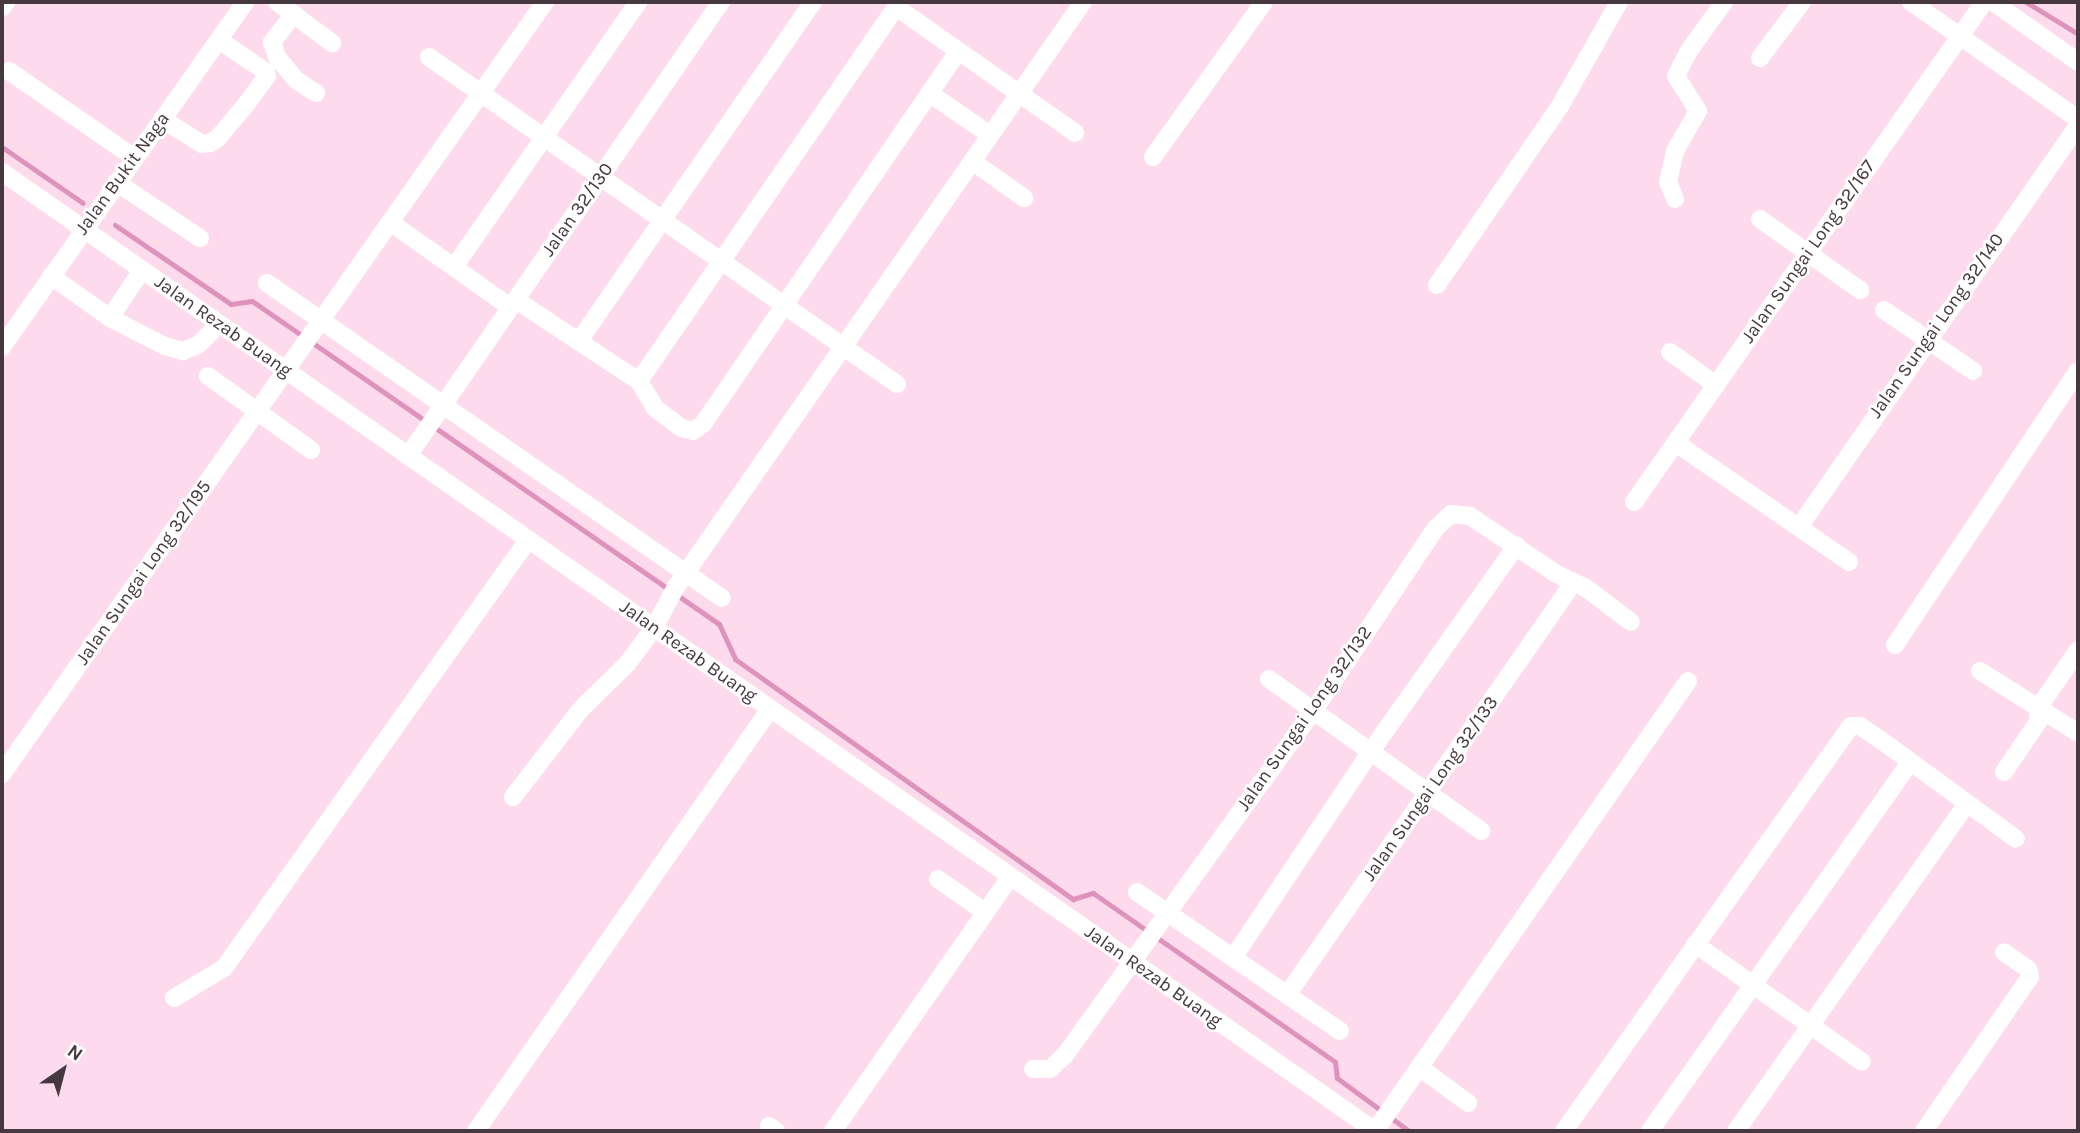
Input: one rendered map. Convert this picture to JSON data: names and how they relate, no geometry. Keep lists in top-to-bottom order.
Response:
{
  "streets": {
    "street": [
      "Jalan Bukit Naga",
      "Jalan 32/130",
      "Jalan Sungai Long 32/167",
      "Jalan Sungai Long 32/140",
      "Jalan Rezab Buang",
      "Jalan Sungai Long 32/195",
      "Jalan Sungai Long 32/132",
      "Jalan Sungai Long 32/133"
    ]
  },
  "crossings": [
    ["Jalan Bukit Naga", "Jalan Rezab Buang"],
    ["Jalan 32/130", "Jalan Rezab Buang"],
    ["Jalan Rezab Buang", "Jalan Sungai Long 32/195"],
    ["Jalan Rezab Buang", "Jalan Sungai Long 32/132"]
  ],
  "north": "top right"
}
